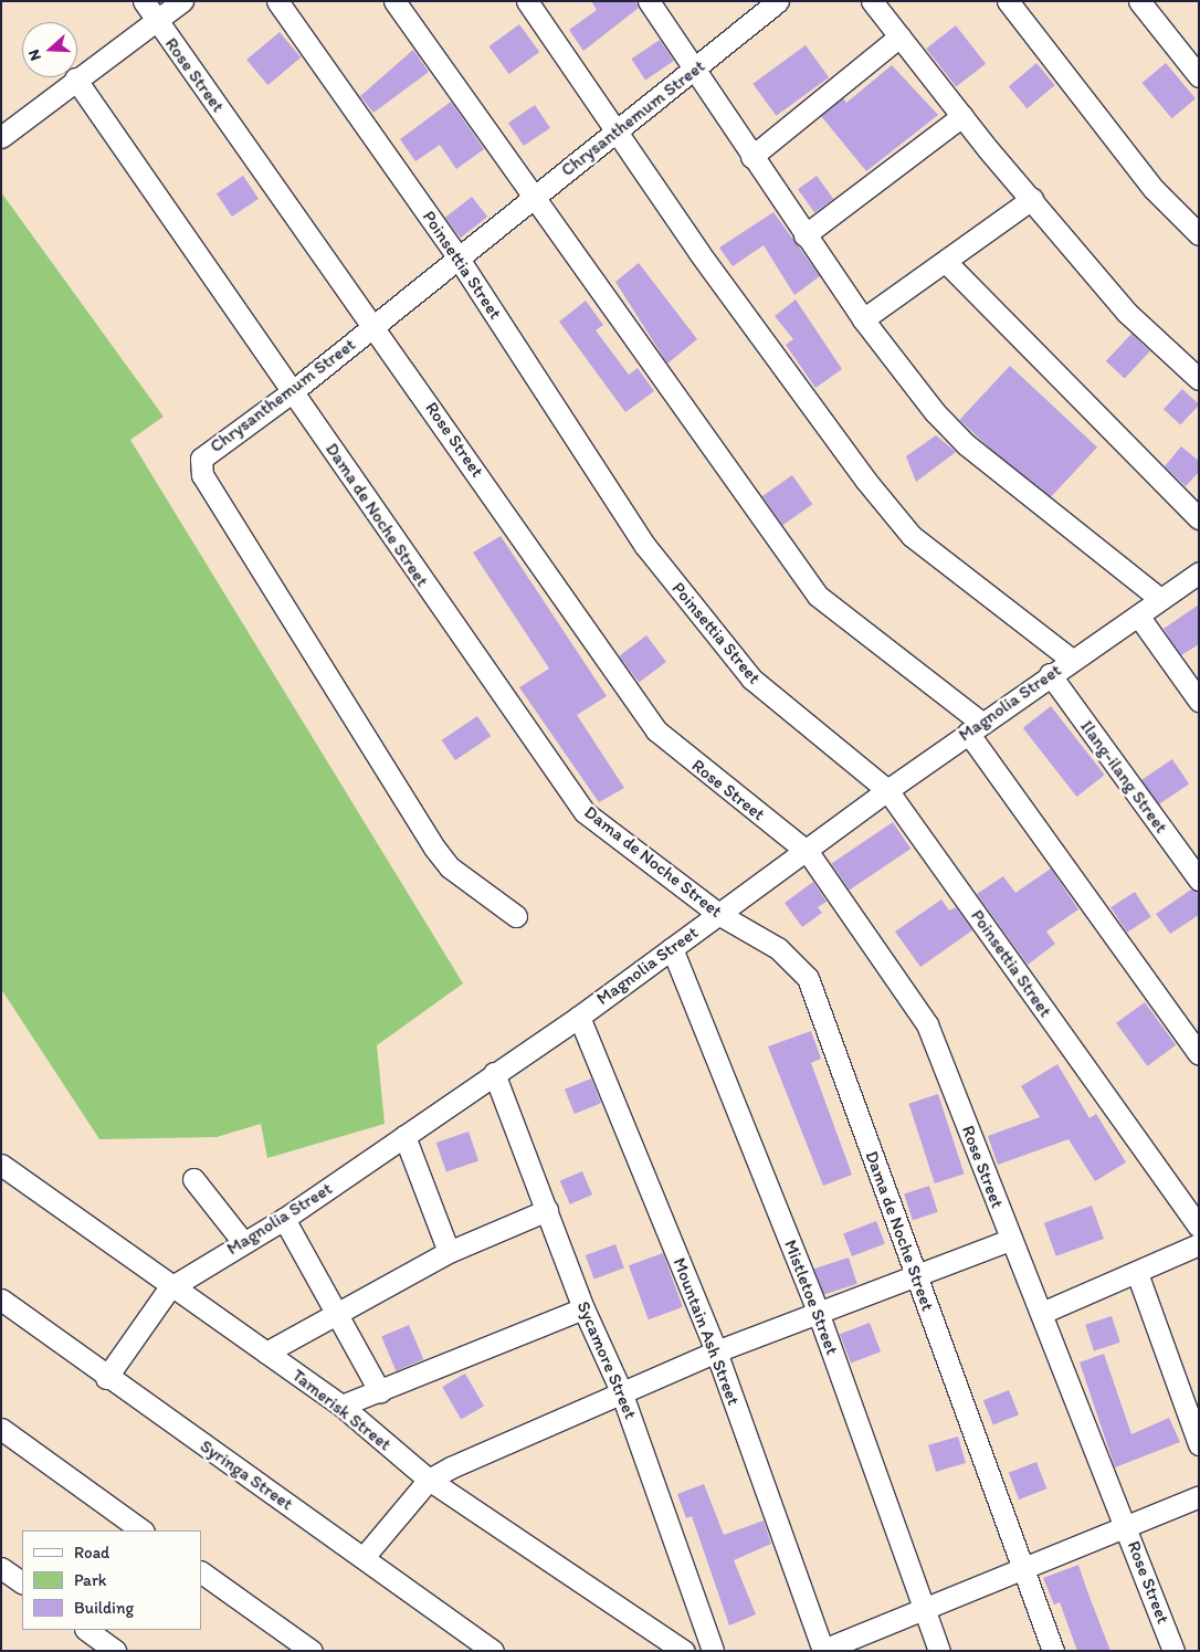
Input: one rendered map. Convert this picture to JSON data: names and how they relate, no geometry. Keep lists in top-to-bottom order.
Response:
{
  "streets": {
    "street": [
      "Rose Street",
      "Chrysanthemum Street",
      "Poinsettia Street",
      "Dama de Noche Street",
      "Magnolia Street",
      "Ilang-ilang Street",
      "Mistletoe Street",
      "Mountain Ash Street",
      "Sycamore Street",
      "Tamerisk Street",
      "Syringa Street"
    ]
  },
  "crossings": [
    ["Rose Street", "Chrysanthemum Street"],
    ["Rose Street", "Magnolia Street"],
    ["Chrysanthemum Street", "Poinsettia Street"],
    ["Chrysanthemum Street", "Dama de Noche Street"],
    ["Poinsettia Street", "Magnolia Street"],
    ["Dama de Noche Street", "Magnolia Street"],
    ["Magnolia Street", "Ilang-ilang Street"],
    ["Magnolia Street", "Mistletoe Street"],
    ["Magnolia Street", "Mountain Ash Street"],
    ["Magnolia Street", "Sycamore Street"],
    ["Magnolia Street", "Tamerisk Street"]
  ],
  "legend": ["Road", "Park", "Building"],
  "north": "left"
}
